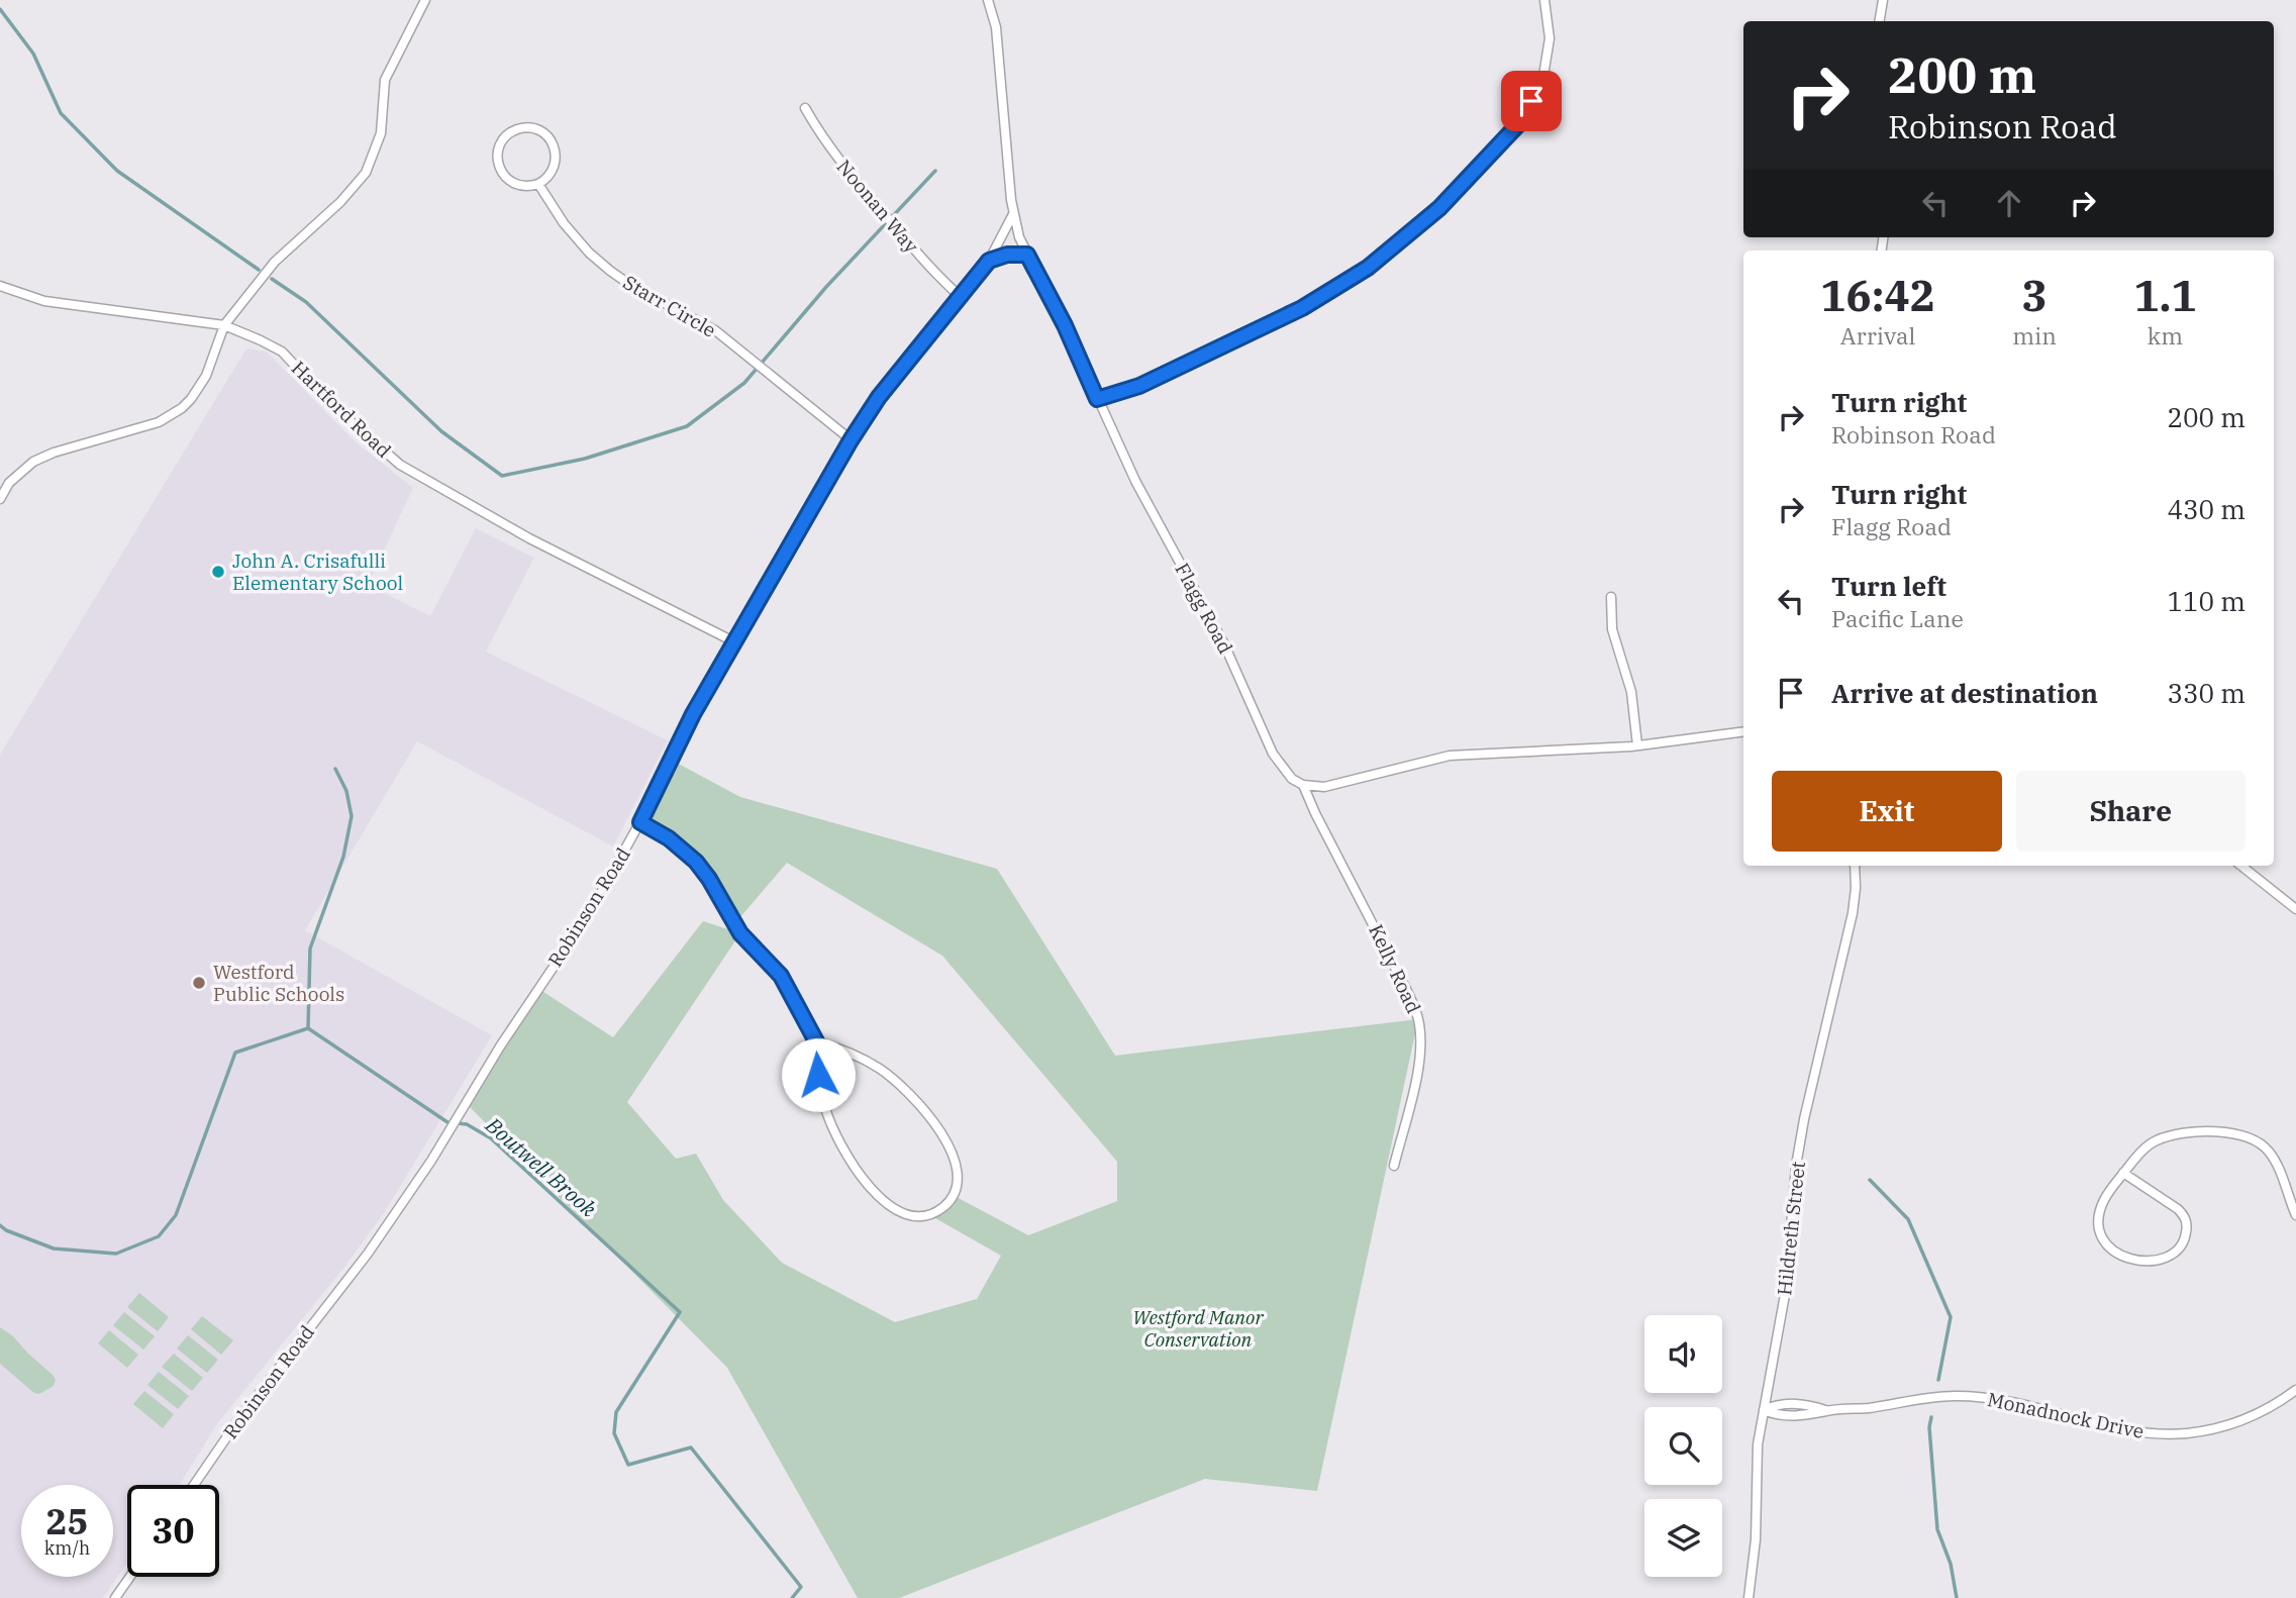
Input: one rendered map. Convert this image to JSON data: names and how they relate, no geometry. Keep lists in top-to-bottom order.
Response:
{
  "streets": {
    "street": [
      "Noonan Way",
      "Starr Circle",
      "Hartford Road",
      "Flagg Road",
      "Robinson Road",
      "Kelly Road",
      "Hildreth Street",
      "Monadnock Drive"
    ]
  },
  "crossings": [
    ["Noonan Way", "Robinson Road"],
    ["Starr Circle", "Robinson Road"],
    ["Hartford Road", "Robinson Road"],
    ["Flagg Road", "Robinson Road"],
    ["Flagg Road", "Kelly Road"],
    ["Hildreth Street", "Monadnock Drive"]
  ],
  "water": ["Boutwell Brook"],
  "parks": ["Westford Manor Conservation"],
  "places": ["John A. Crisafulli Elementary School", "Westford Public Schools"],
  "page": {
    "turn": ["200 m", "Robinson Road"],
    "eta": [
      "16:42",
      "Arrival",
      "3",
      "min",
      "1.1",
      "km"
    ],
    "list": [
      {
        "name": "Turn right",
        "note": "Robinson Road",
        "value": "200 m"
      },
      {
        "name": "Turn right",
        "note": "Flagg Road",
        "value": "430 m"
      },
      {
        "name": "Turn left",
        "note": "Pacific Lane",
        "value": "110 m"
      },
      {
        "name": "Arrive at destination",
        "value": "330 m"
      }
    ],
    "buttons": ["Exit", "Share"],
    "speed": "25 km/h",
    "limit": "30"
  }
}
